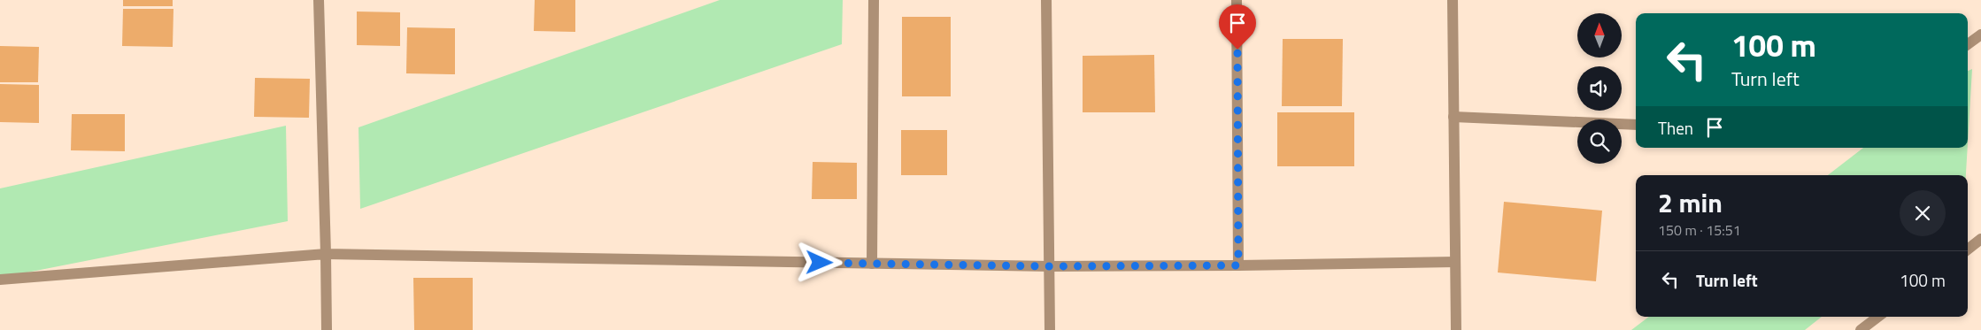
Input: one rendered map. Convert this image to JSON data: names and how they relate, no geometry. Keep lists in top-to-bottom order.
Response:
{
  "north": "top",
  "page": {
    "turn": ["100 m", "Turn left"],
    "then": "Then",
    "heading": ["2 min", "150 m · 15:51"],
    "list": [
      {
        "name": "Turn left",
        "value": "100 m"
      }
    ]
  }
}
